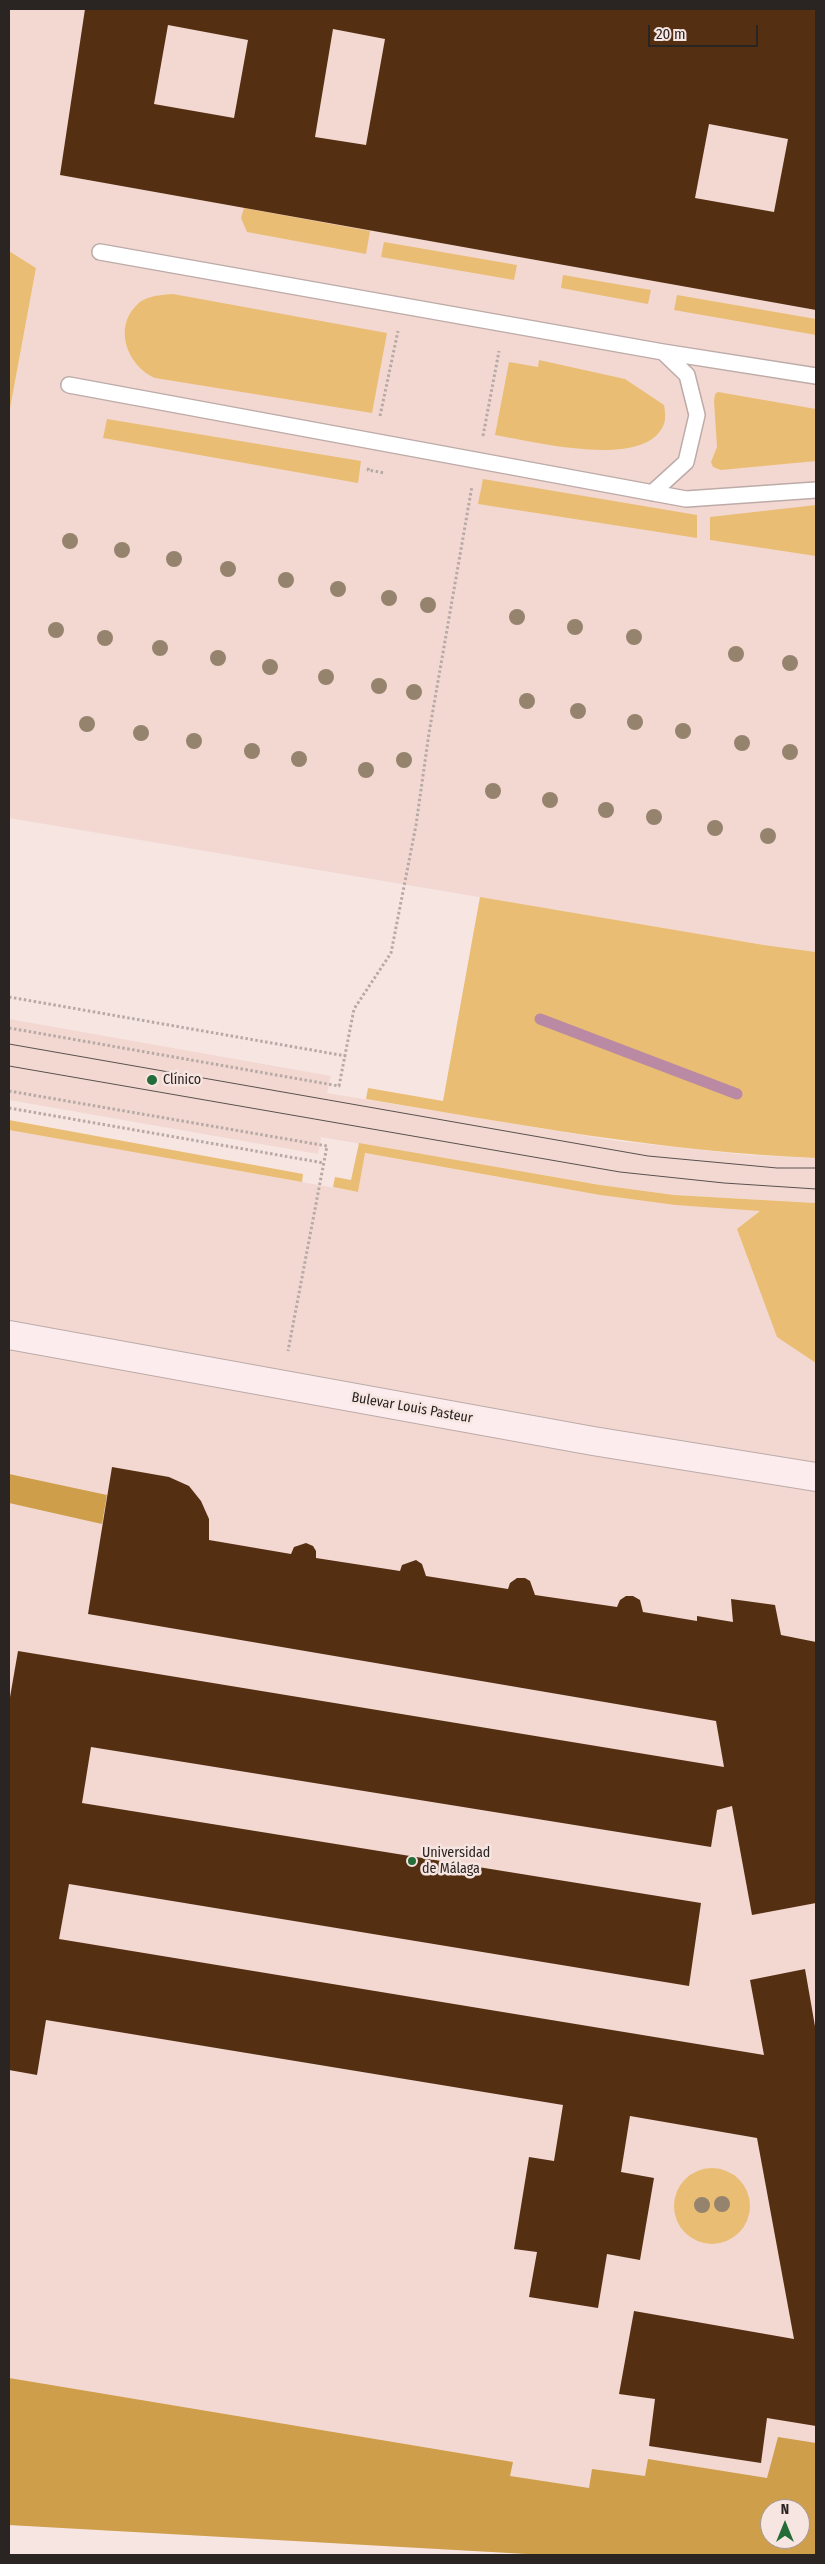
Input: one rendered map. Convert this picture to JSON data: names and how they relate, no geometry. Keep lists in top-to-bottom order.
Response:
{
  "streets": {
    "street": ["Bulevar Louis Pasteur"]
  },
  "places": ["Clínico", "Universidad de Málaga"],
  "scale_bar": "20 m",
  "north": "top"
}
